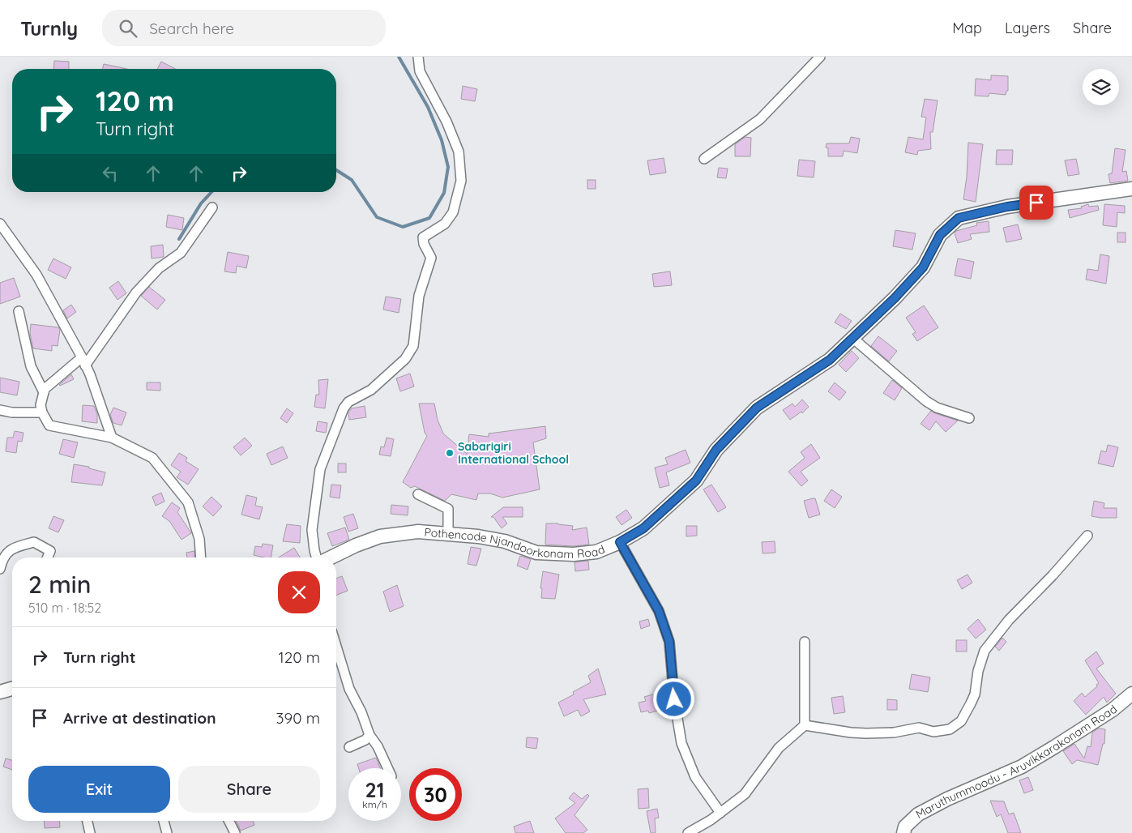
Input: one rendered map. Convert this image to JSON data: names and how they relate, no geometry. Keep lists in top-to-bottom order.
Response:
{
  "streets": {
    "main road": ["Pothencode Njandoorkonam Road", "Maruthummoodu - Aruvikkarakonam Road"]
  },
  "places": ["Sabarigiri International School"],
  "page": {
    "header": "Turnly",
    "search": "Search here",
    "nav": ["Map", "Layers", "Share"],
    "turn": ["120 m", "Turn right"],
    "heading": ["2 min", "510 m · 18:52"],
    "list": [
      {
        "name": "Turn right",
        "value": "120 m"
      },
      {
        "name": "Arrive at destination",
        "value": "390 m"
      }
    ],
    "buttons": ["Exit", "Share"],
    "speed": "21 km/h",
    "limit": "30"
  }
}
